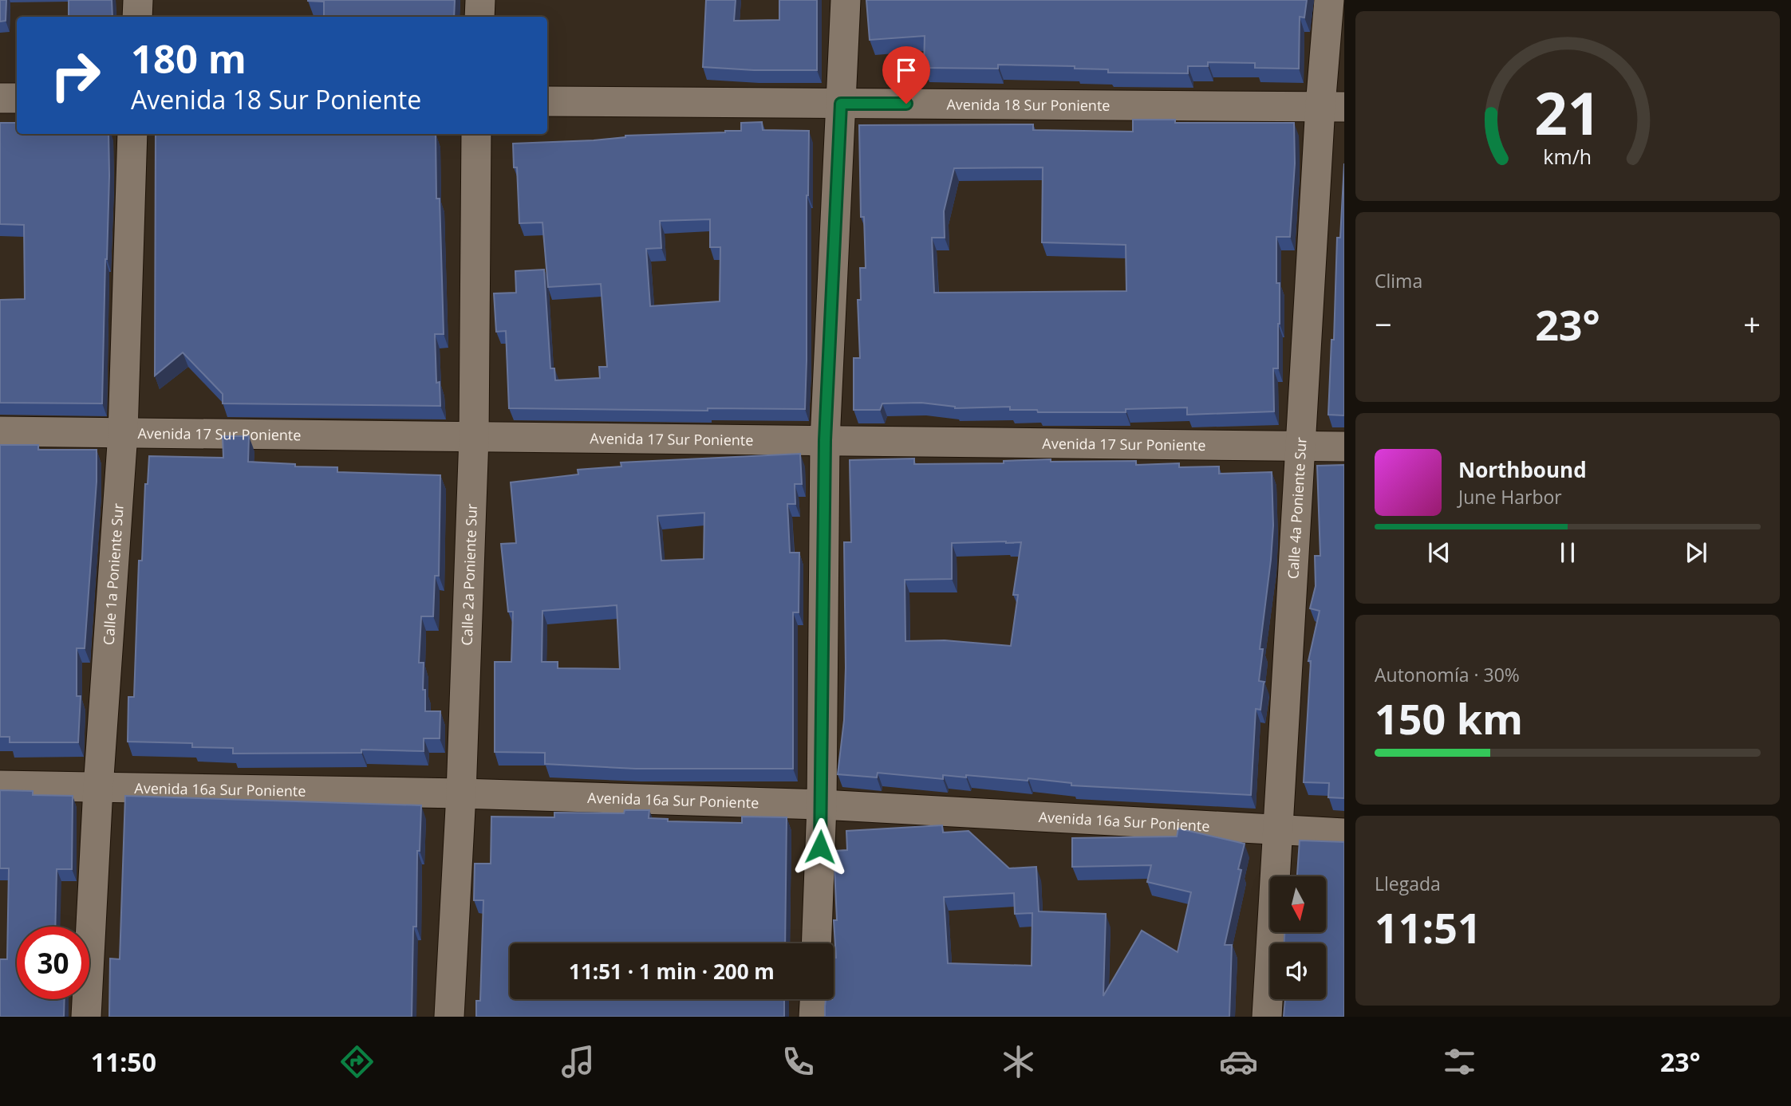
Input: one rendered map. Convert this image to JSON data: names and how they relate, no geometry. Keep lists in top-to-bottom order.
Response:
{
  "streets": {
    "street": [
      "Avenida 18 Sur Poniente",
      "Avenida 17 Sur Poniente",
      "Calle 4a Poniente Sur",
      "Calle 1a Poniente Sur",
      "Calle 2a Poniente Sur",
      "Avenida 16a Sur Poniente"
    ]
  },
  "crossings": [
    ["Avenida 18 Sur Poniente", "Calle 4a Poniente Sur"],
    ["Avenida 17 Sur Poniente", "Calle 4a Poniente Sur"],
    ["Avenida 17 Sur Poniente", "Calle 1a Poniente Sur"],
    ["Avenida 17 Sur Poniente", "Calle 2a Poniente Sur"],
    ["Calle 4a Poniente Sur", "Avenida 16a Sur Poniente"],
    ["Calle 1a Poniente Sur", "Avenida 16a Sur Poniente"],
    ["Calle 2a Poniente Sur", "Avenida 16a Sur Poniente"]
  ],
  "north": "bottom",
  "page": {
    "turn": ["180 m", "Avenida 18 Sur Poniente"],
    "tile": [
      "Clima",
      ["Autonomía · 30%", "150 km"],
      ["Llegada", "11:51"]
    ],
    "heat": ["−", "23°", "+"],
    "song": ["Northbound", "June Harbor"],
    "limit": "30",
    "trip": "11:51 · 1 min · 200 m",
    "tabs": ["11:50", "23°"],
    "gauge": ["21", "km/h"]
  }
}
